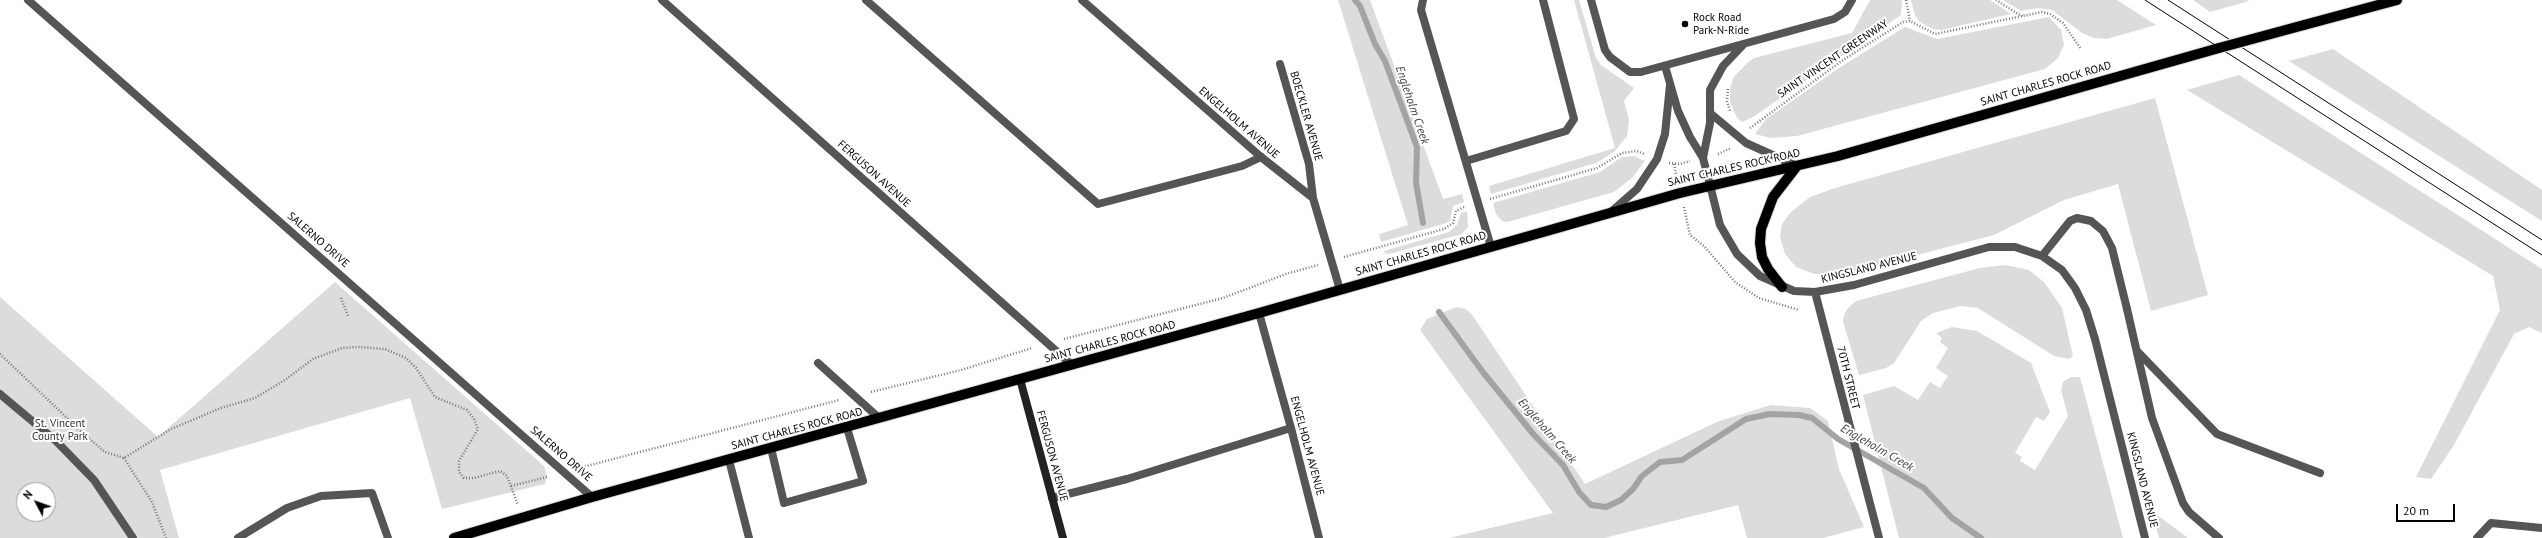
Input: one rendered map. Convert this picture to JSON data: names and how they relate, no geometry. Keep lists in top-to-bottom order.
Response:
{
  "streets": {
    "main road": ["SAINT CHARLES ROCK ROAD"],
    "street": [
      "BOECKLER AVENUE",
      "ENGELHOLM AVENUE",
      "FERGUSON AVENUE",
      "SALERNO DRIVE",
      "KINGSLAND AVENUE",
      "70TH STREET"
    ],
    "path": ["SAINT VINCENT GREENWAY"]
  },
  "crossings": [
    ["SAINT CHARLES ROCK ROAD", "ENGELHOLM AVENUE"],
    ["SAINT CHARLES ROCK ROAD", "FERGUSON AVENUE"],
    ["SAINT CHARLES ROCK ROAD", "SALERNO DRIVE"],
    ["SAINT CHARLES ROCK ROAD", "KINGSLAND AVENUE"],
    ["BOECKLER AVENUE", "ENGELHOLM AVENUE"],
    ["KINGSLAND AVENUE", "70TH STREET"]
  ],
  "water": ["Engleholm Creek"],
  "parks": ["St. Vincent County Park"],
  "places": ["Rock Road Park-N-Ride"],
  "scale_bar": "20 m",
  "north": "top left"
}
